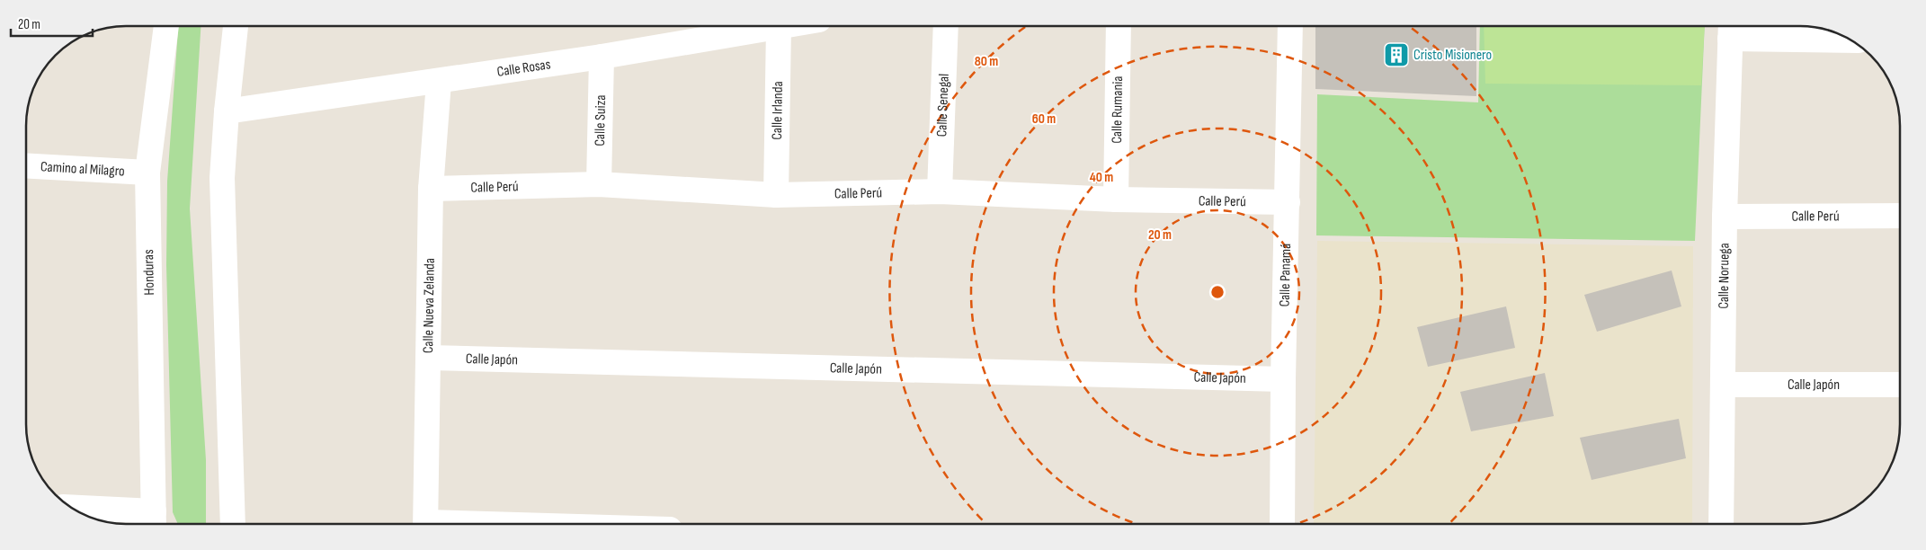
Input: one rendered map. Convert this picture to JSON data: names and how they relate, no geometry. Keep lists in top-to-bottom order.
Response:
{
  "streets": {
    "street": [
      "Calle Rosas",
      "Calle Senegal",
      "Calle Rumania",
      "Calle Irlanda",
      "Calle Suiza",
      "Camino al Milagro",
      "Calle Perú",
      "Honduras",
      "Calle Panamá",
      "Calle Noruega",
      "Calle Nueva Zelanda",
      "Calle Japón"
    ]
  },
  "crossings": [
    ["Calle Rosas", "Calle Irlanda"],
    ["Calle Rosas", "Calle Suiza"],
    ["Calle Rosas", "Calle Nueva Zelanda"],
    ["Calle Senegal", "Calle Perú"],
    ["Calle Rumania", "Calle Perú"],
    ["Calle Irlanda", "Calle Perú"],
    ["Calle Suiza", "Calle Perú"],
    ["Camino al Milagro", "Honduras"],
    ["Calle Perú", "Calle Panamá"],
    ["Calle Perú", "Calle Noruega"],
    ["Calle Perú", "Calle Nueva Zelanda"],
    ["Calle Panamá", "Calle Japón"],
    ["Calle Noruega", "Calle Japón"],
    ["Calle Nueva Zelanda", "Calle Japón"]
  ],
  "places": {
    "building": ["Cristo Misionero"]
  },
  "scale_bar": "20 m",
  "rings": [
    "80 m",
    "60 m",
    "40 m",
    "20 m"
  ]
}
